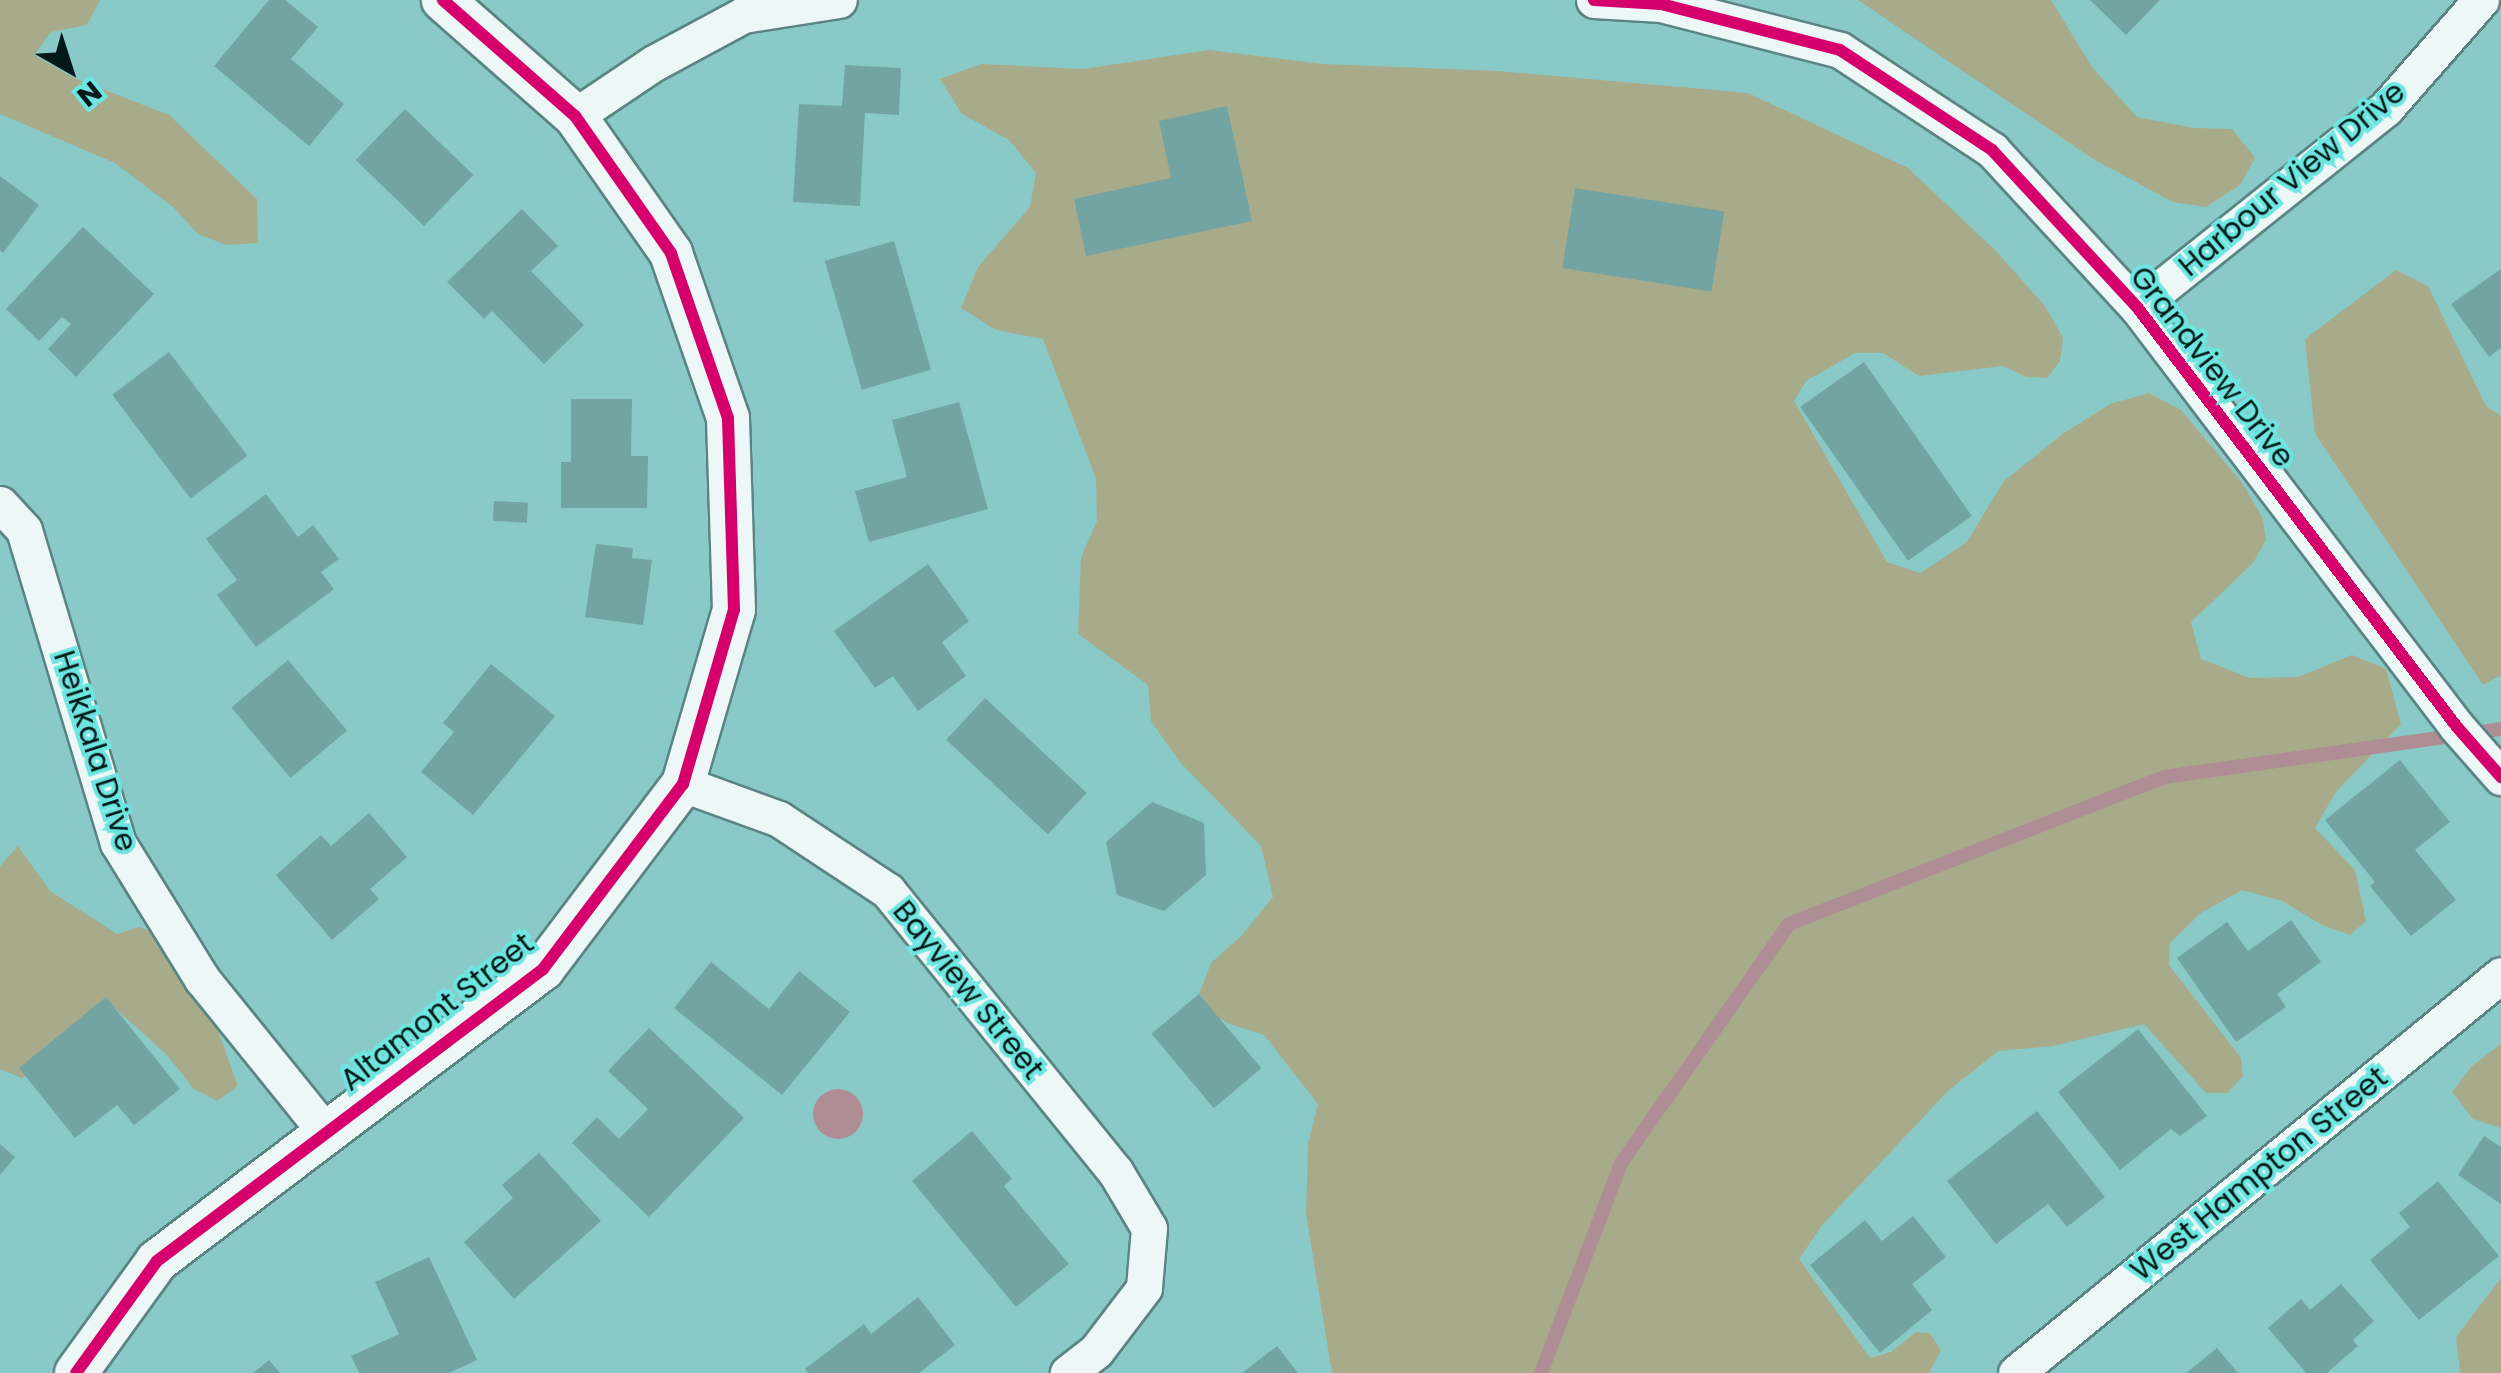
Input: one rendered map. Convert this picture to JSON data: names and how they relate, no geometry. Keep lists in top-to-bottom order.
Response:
{
  "streets": {
    "street": [
      "Harbour View Drive",
      "Grandview Drive",
      "Heikkala Drive",
      "Bayview Street",
      "Altamont Street",
      "West Hampton Street"
    ]
  },
  "crossings": [
    ["Harbour View Drive", "Grandview Drive"],
    ["Heikkala Drive", "Altamont Street"],
    ["Bayview Street", "Altamont Street"]
  ],
  "north": "bottom right"
}
